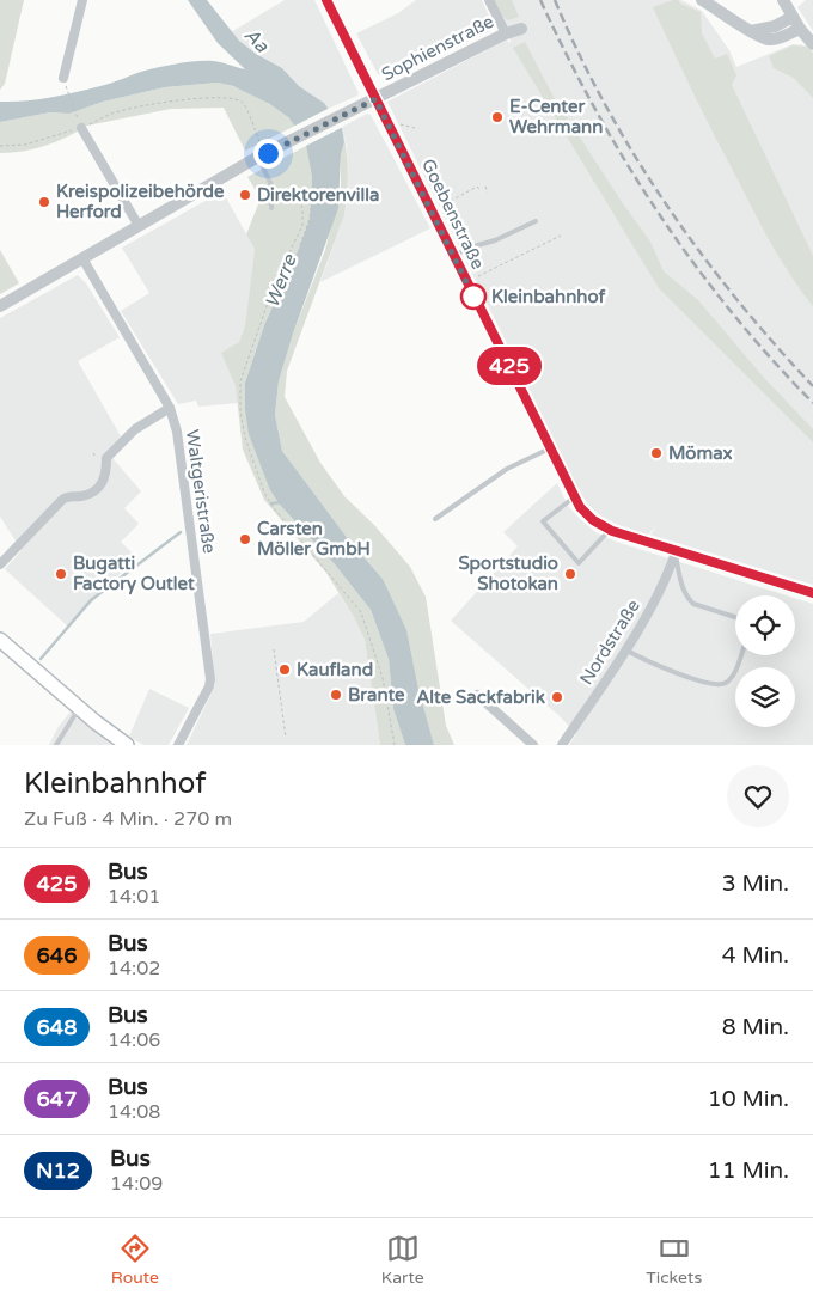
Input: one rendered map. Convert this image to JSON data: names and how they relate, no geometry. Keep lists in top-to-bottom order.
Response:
{
  "streets": {
    "street": [
      "Sophienstraße",
      "Goebenstraße",
      "Waltgeristraße",
      "Nordstraße"
    ]
  },
  "crossings": [
    ["Sophienstraße", "Goebenstraße"],
    ["Sophienstraße", "Waltgeristraße"],
    ["Goebenstraße", "Nordstraße"]
  ],
  "water": ["Aa", "Werre"],
  "places": [
    "E-Center Wehrmann",
    "Direktorenvilla",
    "Kreispolizeibehörde Herford",
    "Kleinbahnhof",
    "Mömax",
    "Carsten Möller GmbH",
    "Bugatti Factory Outlet",
    "Sportstudio Shotokan",
    "Kaufland",
    "Brante",
    "Alte Sackfabrik"
  ],
  "lines": ["bus line 425"],
  "page": {
    "on_map": "425",
    "heading": ["Kleinbahnhof", "Zu Fuß · 4 Min. · 270 m"],
    "list": [
      {
        "mark": "425",
        "name": "Bus",
        "note": "14:01",
        "value": "3 Min."
      },
      {
        "mark": "646",
        "name": "Bus",
        "note": "14:02",
        "value": "4 Min."
      },
      {
        "mark": "648",
        "name": "Bus",
        "note": "14:06",
        "value": "8 Min."
      },
      {
        "mark": "647",
        "name": "Bus",
        "note": "14:08",
        "value": "10 Min."
      },
      {
        "mark": "N12",
        "name": "Bus",
        "note": "14:09",
        "value": "11 Min."
      }
    ],
    "tabs": ["Route", "Karte", "Tickets"]
  }
}
